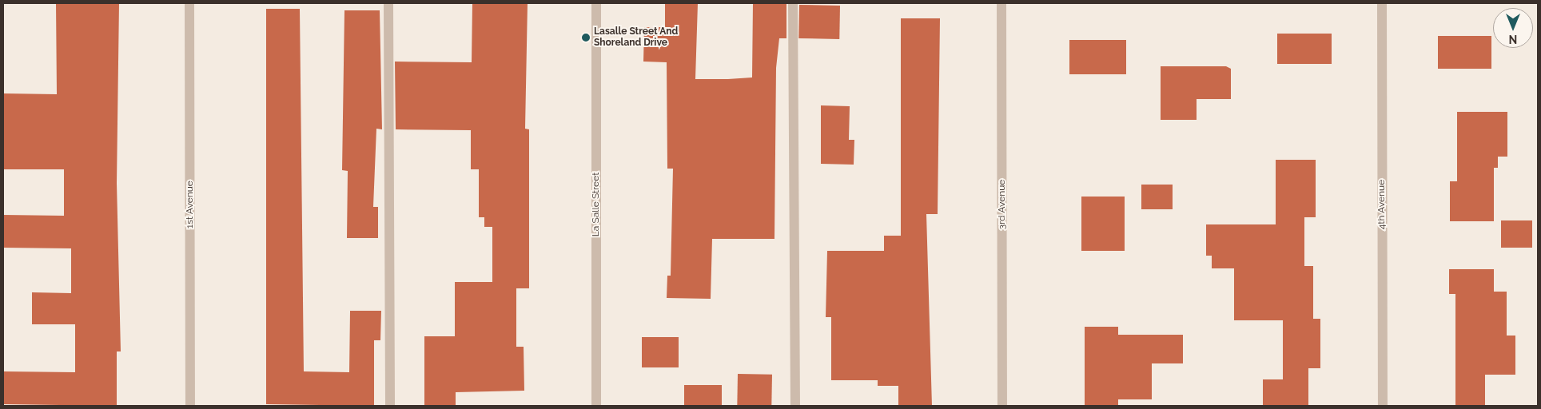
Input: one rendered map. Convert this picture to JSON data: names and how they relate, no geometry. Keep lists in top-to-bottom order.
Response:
{
  "streets": {
    "street": [
      "1st Avenue",
      "La Salle Street",
      "3rd Avenue",
      "4th Avenue"
    ]
  },
  "places": ["Lasalle Street And Shoreland Drive"],
  "north": "bottom"
}
